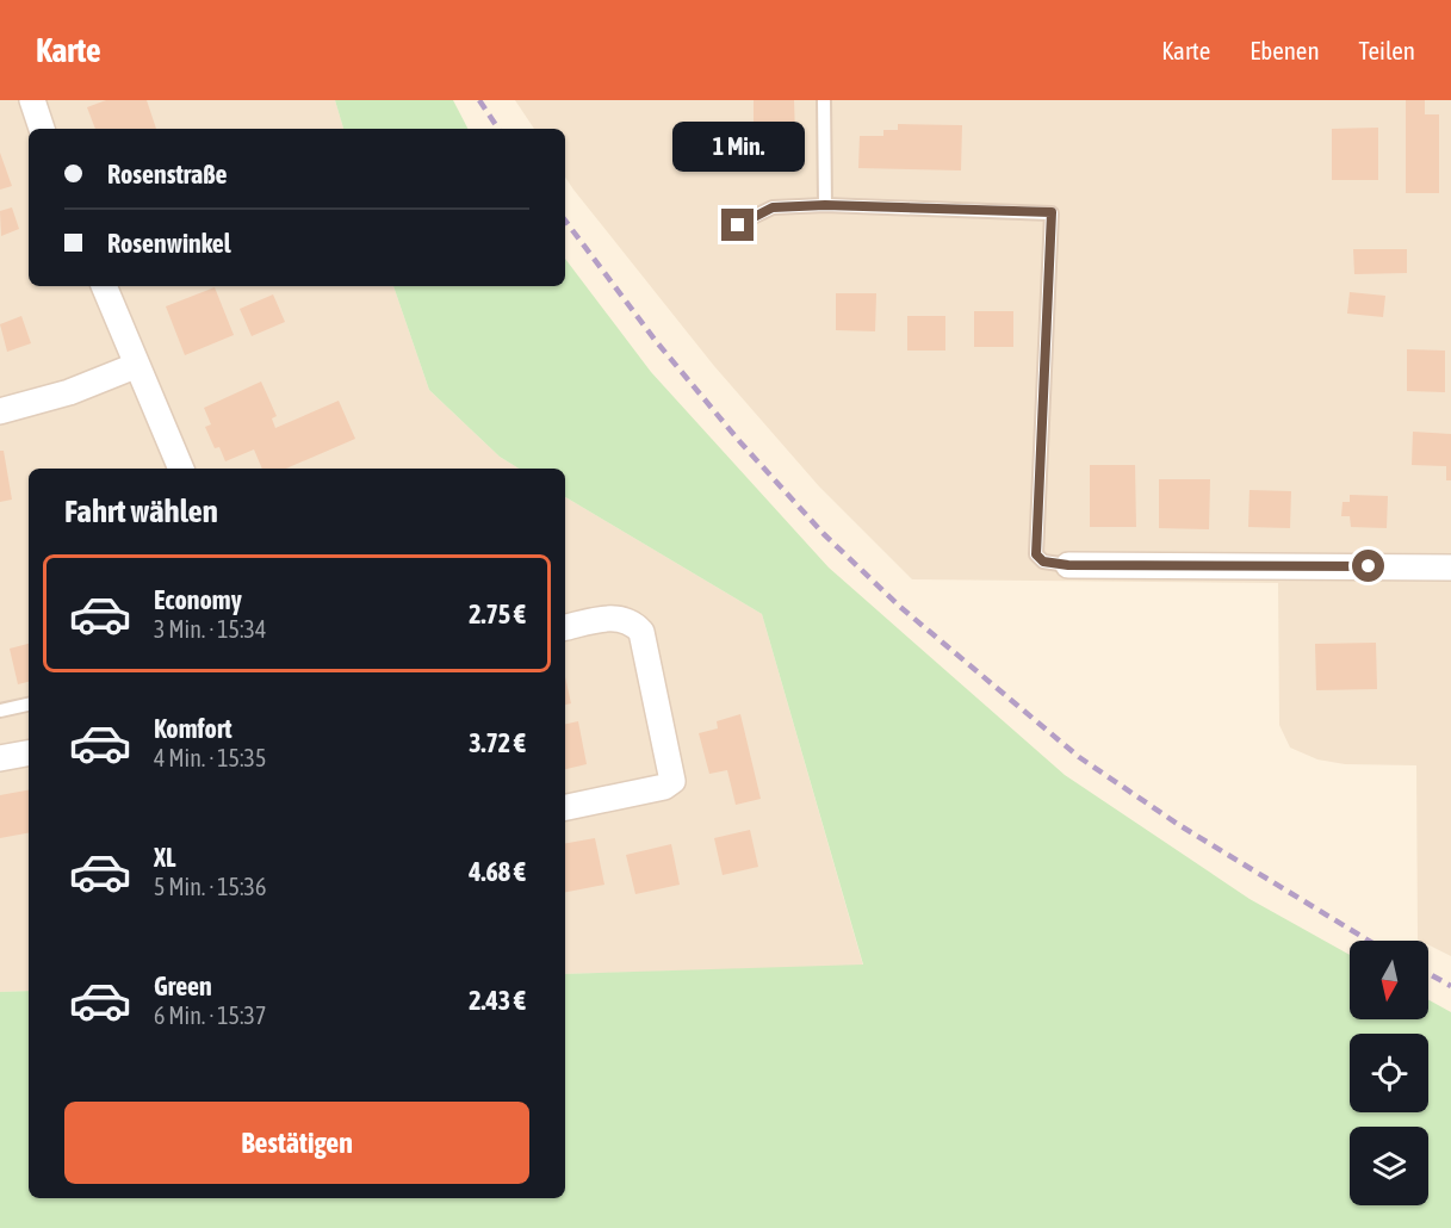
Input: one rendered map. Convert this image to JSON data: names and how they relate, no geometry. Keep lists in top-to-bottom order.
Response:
{
  "north": "bottom",
  "page": {
    "header": "Karte",
    "nav": ["Karte", "Ebenen", "Teilen"],
    "bubble": "1 Min.",
    "banner": ["Rosenstraße", "Rosenwinkel"],
    "heading": "Fahrt wählen",
    "list": [
      {
        "name": "Economy",
        "note": "3 Min. · 15:34",
        "value": "2.75 €"
      },
      {
        "name": "Komfort",
        "note": "4 Min. · 15:35",
        "value": "3.72 €"
      },
      {
        "name": "XL",
        "note": "5 Min. · 15:36",
        "value": "4.68 €"
      },
      {
        "name": "Green",
        "note": "6 Min. · 15:37",
        "value": "2.43 €"
      }
    ],
    "buttons": "Bestätigen"
  }
}
